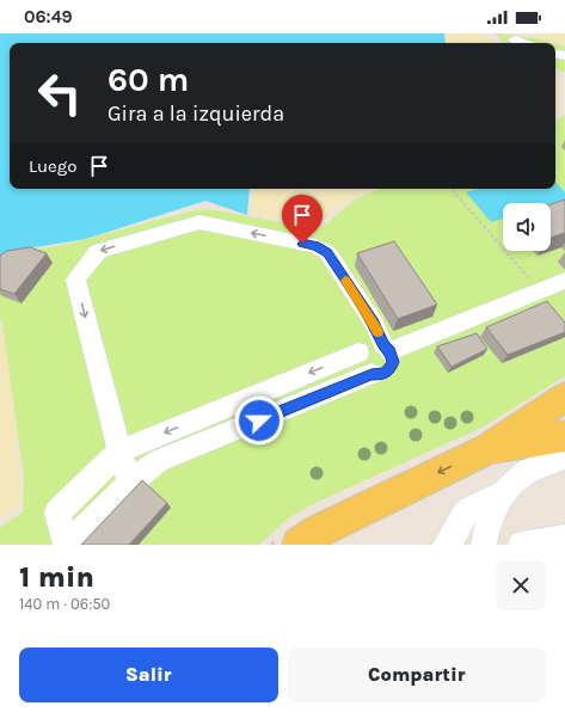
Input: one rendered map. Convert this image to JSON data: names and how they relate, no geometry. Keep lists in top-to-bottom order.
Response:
{
  "page": {
    "status": "06:49",
    "turn": ["60 m", "Gira a la izquierda"],
    "then": "Luego",
    "heading": ["1 min", "140 m · 06:50"],
    "buttons": ["Salir", "Compartir"]
  }
}
